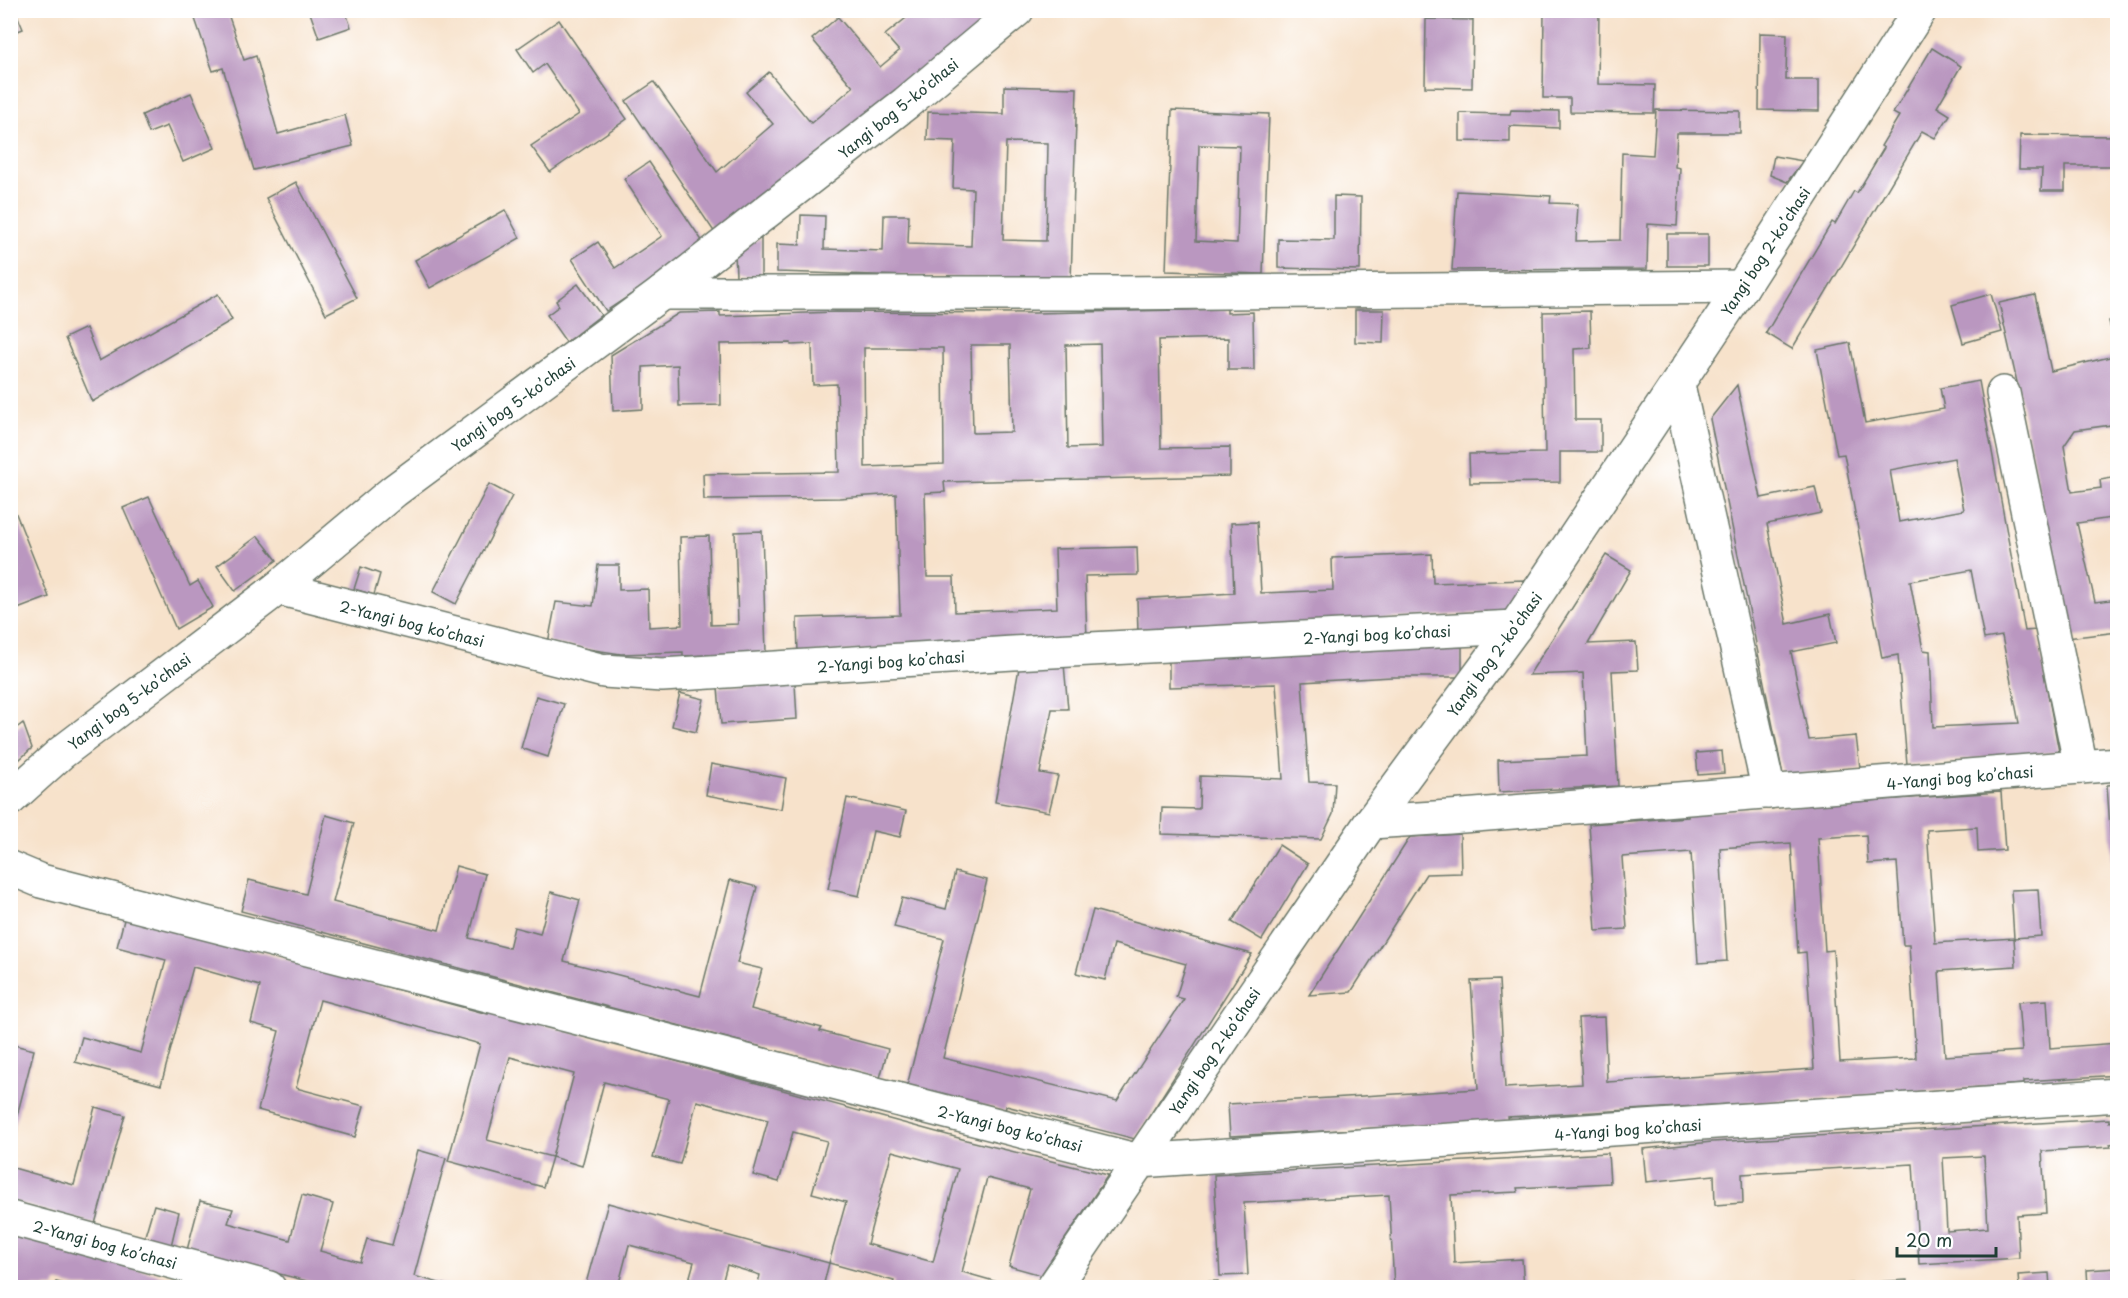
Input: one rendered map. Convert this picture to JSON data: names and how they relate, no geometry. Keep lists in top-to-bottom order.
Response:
{
  "streets": {
    "street": [
      "Yangi bog 5-koʼchasi",
      "Yangi bog 2-koʼchasi",
      "2-Yangi bog koʼchasi",
      "4-Yangi bog koʼchasi"
    ]
  },
  "crossings": [
    ["Yangi bog 5-koʼchasi", "2-Yangi bog koʼchasi"],
    ["Yangi bog 2-koʼchasi", "2-Yangi bog koʼchasi"],
    ["Yangi bog 2-koʼchasi", "4-Yangi bog koʼchasi"],
    ["2-Yangi bog koʼchasi", "4-Yangi bog koʼchasi"]
  ],
  "scale_bar": "20 m"
}
